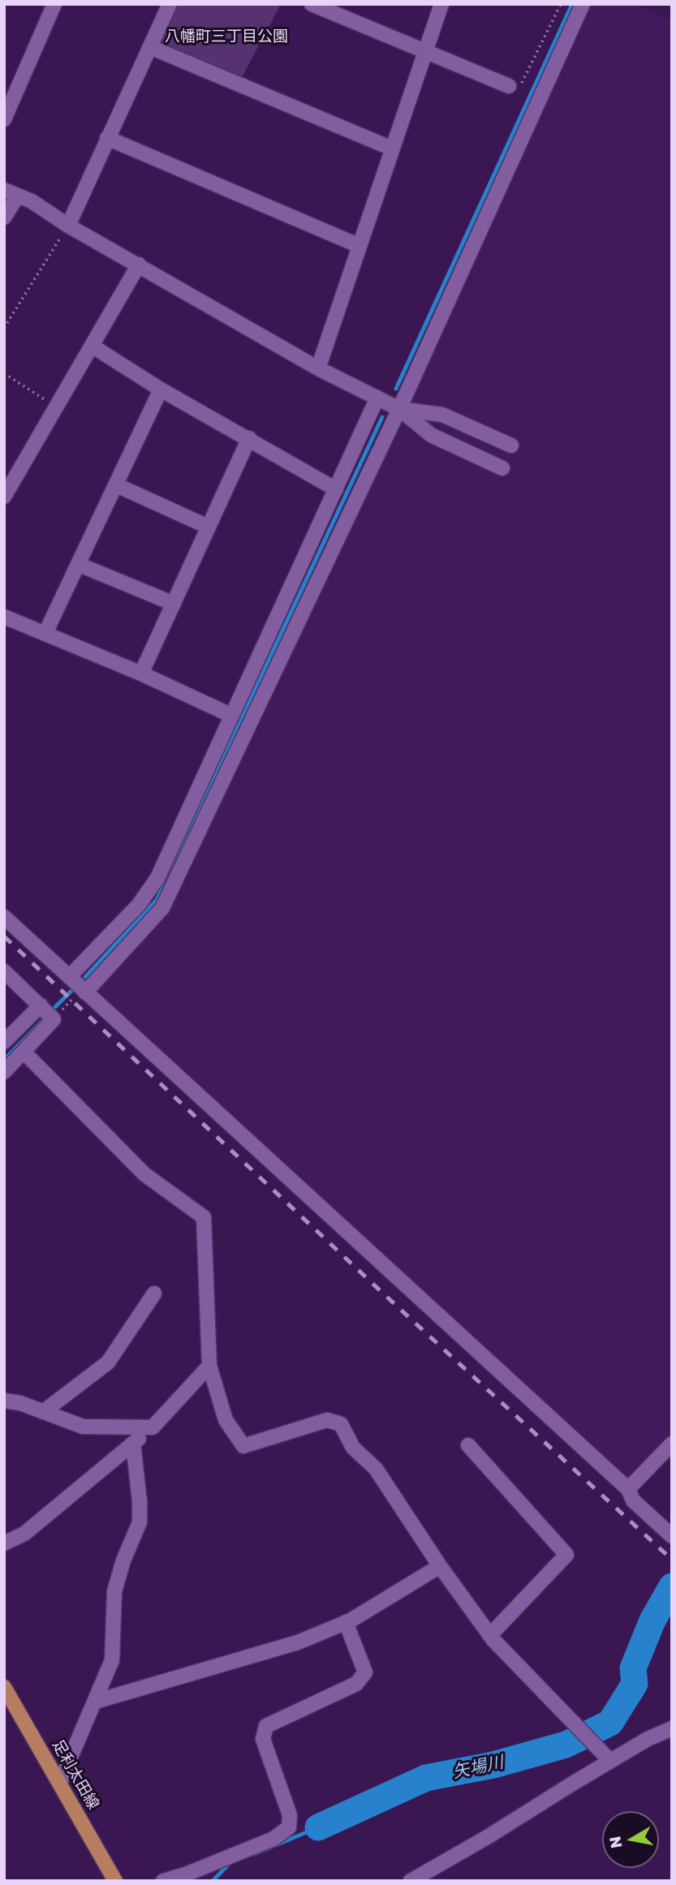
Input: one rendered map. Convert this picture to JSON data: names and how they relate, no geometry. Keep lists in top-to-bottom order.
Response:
{
  "streets": {
    "main road": ["足利太田線"]
  },
  "water": ["矢場川"],
  "parks": ["八幡町三丁目公園"],
  "north": "left"
}
